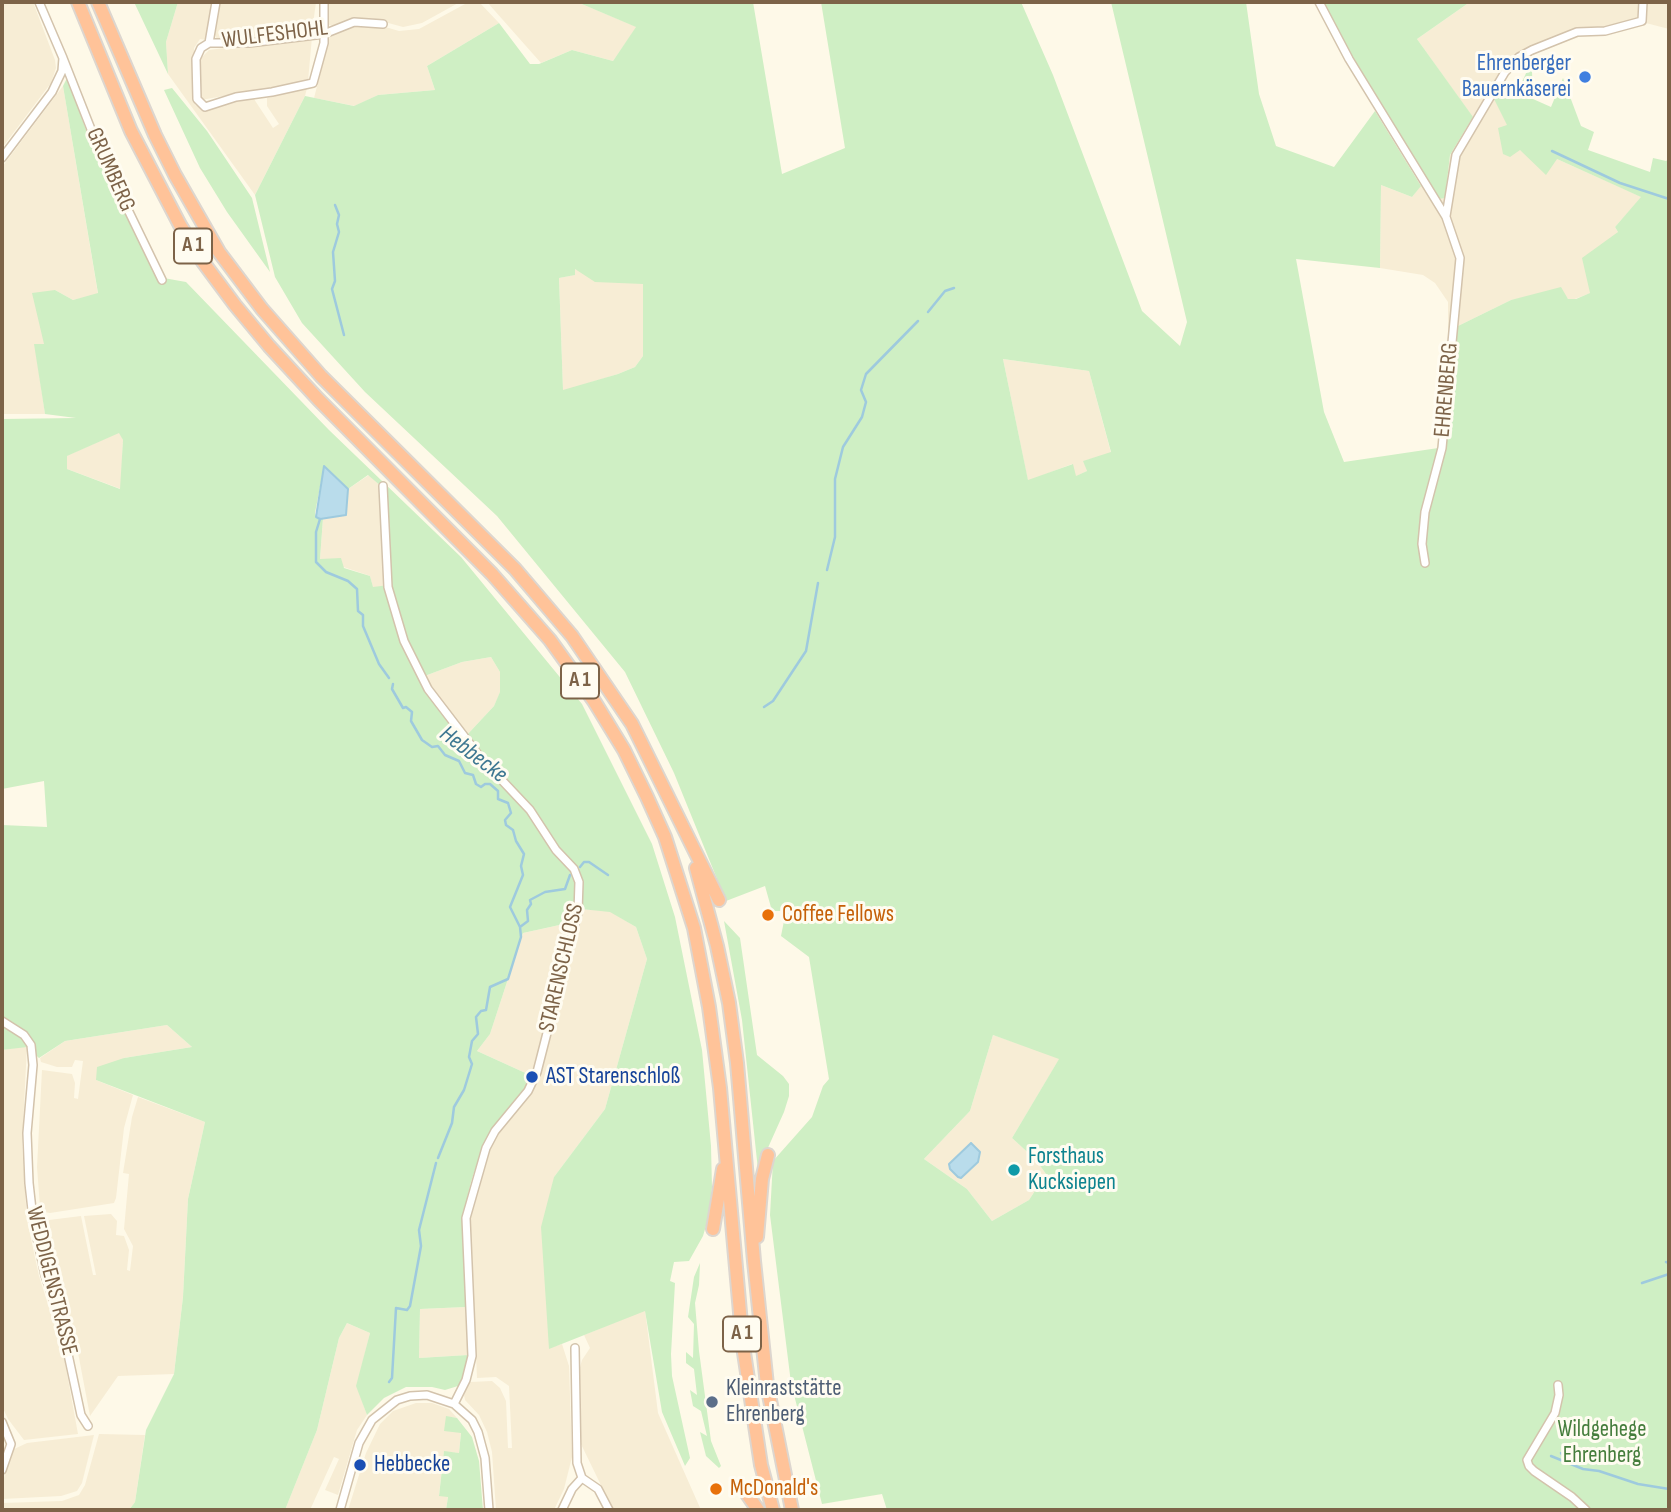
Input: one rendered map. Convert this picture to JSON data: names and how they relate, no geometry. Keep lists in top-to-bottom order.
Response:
{
  "streets": {
    "highway": ["A 1"],
    "street": [
      "WULFESHOHL",
      "GRUMBERG",
      "EHRENBERG",
      "STARENSCHLOSS",
      "WEDDIGENSTRASSE"
    ]
  },
  "water": ["Hebbecke"],
  "parks": ["Wildgehege Ehrenberg"],
  "places": [
    "Ehrenberger Bauernkäserei",
    "Coffee Fellows",
    "AST Starenschloß",
    "Forsthaus Kucksiepen",
    "Kleinraststätte Ehrenberg",
    "Hebbecke",
    "McDonald's"
  ]
}
